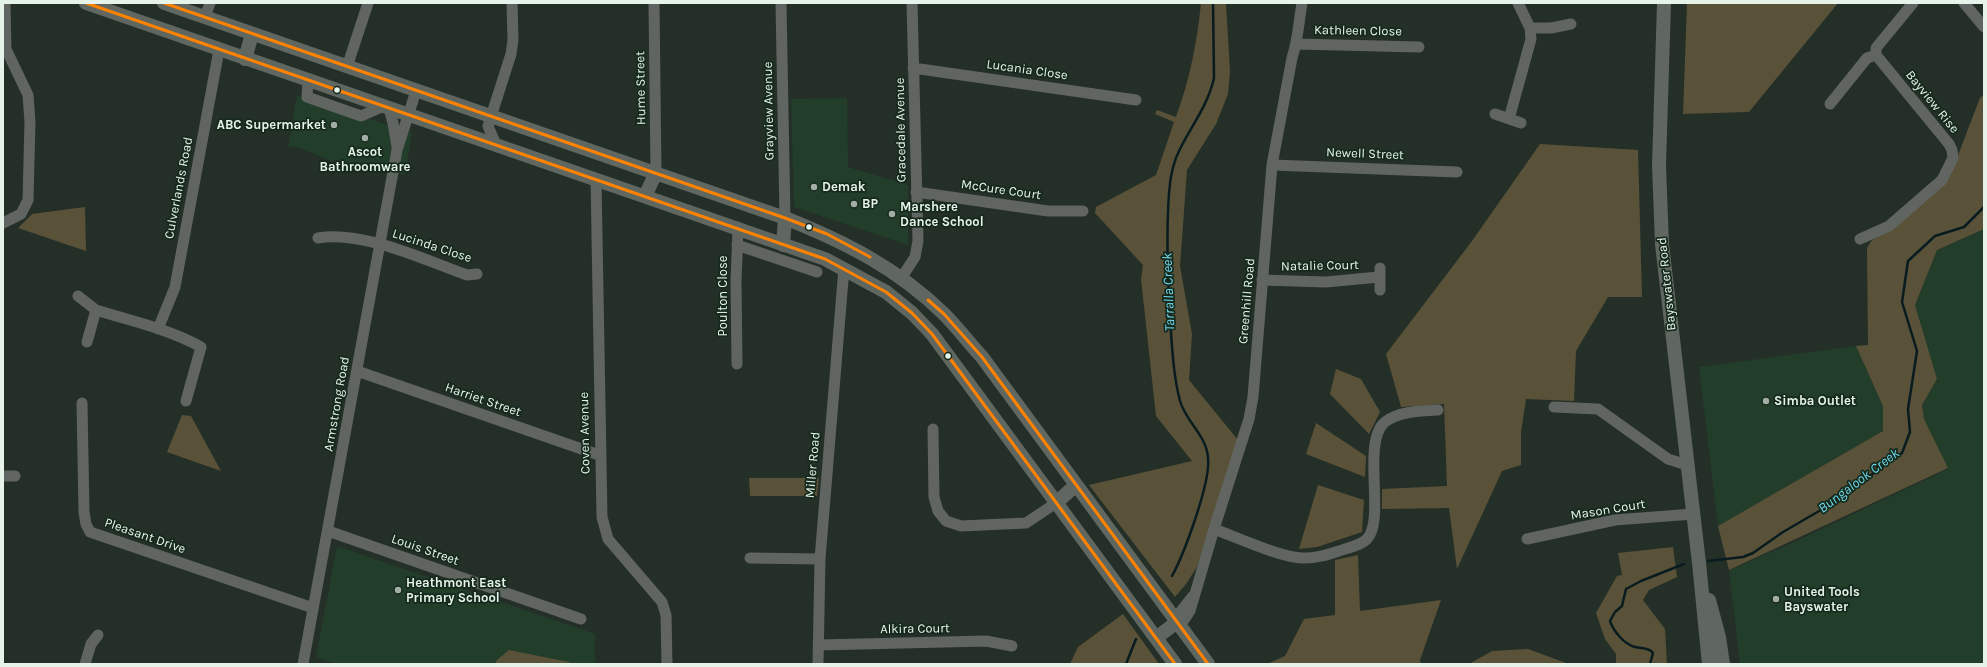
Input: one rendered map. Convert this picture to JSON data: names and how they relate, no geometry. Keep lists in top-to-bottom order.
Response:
{
  "streets": {
    "main road": ["Bayswater Road"],
    "street": [
      "Kathleen Close",
      "Lucania Close",
      "Hume Street",
      "Bayview Rise",
      "Grayview Avenue",
      "Gracedale Avenue",
      "Newell Street",
      "Culverlands Road",
      "McCure Court",
      "Lucinda Close",
      "Natalie Court",
      "Poulton Close",
      "Greenhill Road",
      "Harriet Street",
      "Armstrong Road",
      "Coven Avenue",
      "Miller Road",
      "Mason Court",
      "Pleasant Drive",
      "Louis Street",
      "Alkira Court"
    ]
  },
  "crossings": [
    ["Kathleen Close", "Greenhill Road"],
    ["Lucania Close", "Gracedale Avenue"],
    ["Gracedale Avenue", "McCure Court"],
    ["Newell Street", "Greenhill Road"],
    ["Lucinda Close", "Armstrong Road"],
    ["Natalie Court", "Greenhill Road"],
    ["Bayswater Road", "Mason Court"],
    ["Harriet Street", "Armstrong Road"],
    ["Harriet Street", "Coven Avenue"],
    ["Armstrong Road", "Pleasant Drive"],
    ["Armstrong Road", "Louis Street"],
    ["Miller Road", "Alkira Court"]
  ],
  "water": ["Tarralla Creek", "Bungalook Creek"],
  "places": [
    "ABC Supermarket",
    "Ascot Bathroomware",
    "Demak",
    "BP",
    "Marshere Dance School",
    "Simba Outlet",
    "Heathmont East Primary School",
    "United Tools Bayswater"
  ]
}
